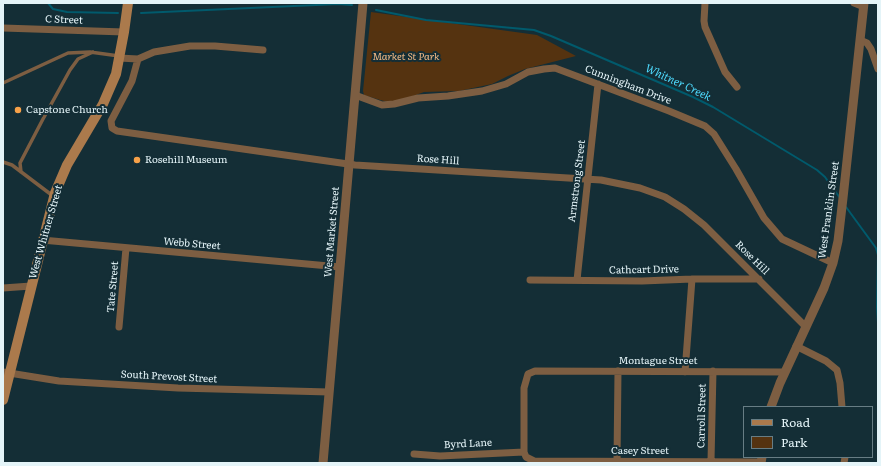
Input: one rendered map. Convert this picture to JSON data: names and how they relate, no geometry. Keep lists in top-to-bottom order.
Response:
{
  "streets": {
    "main road": ["West Whitner Street"],
    "street": [
      "C Street",
      "Cunningham Drive",
      "Rose Hill",
      "Armstrong Street",
      "West Franklin Street",
      "West Market Street",
      "Webb Street",
      "Cathcart Drive",
      "Tate Street",
      "Montague Street",
      "South Prevost Street",
      "Carroll Street",
      "Byrd Lane",
      "Casey Street"
    ]
  },
  "crossings": [
    ["C Street", "West Whitner Street"],
    ["Cunningham Drive", "Armstrong Street"],
    ["Cunningham Drive", "West Franklin Street"],
    ["Cunningham Drive", "West Market Street"],
    ["Rose Hill", "Armstrong Street"],
    ["Rose Hill", "West Franklin Street"],
    ["Rose Hill", "West Market Street"],
    ["Rose Hill", "Cathcart Drive"],
    ["Armstrong Street", "Cathcart Drive"],
    ["West Franklin Street", "Montague Street"],
    ["West Whitner Street", "Webb Street"],
    ["West Whitner Street", "South Prevost Street"],
    ["West Market Street", "Webb Street"],
    ["West Market Street", "South Prevost Street"],
    ["Webb Street", "Tate Street"],
    ["Montague Street", "Carroll Street"],
    ["Montague Street", "Byrd Lane"],
    ["Montague Street", "Casey Street"],
    ["Carroll Street", "Casey Street"],
    ["Byrd Lane", "Casey Street"]
  ],
  "water": ["Whitner Creek"],
  "parks": ["Market St Park"],
  "places": ["Capstone Church", "Rosehill Museum"],
  "legend": ["Road", "Park"]
}
